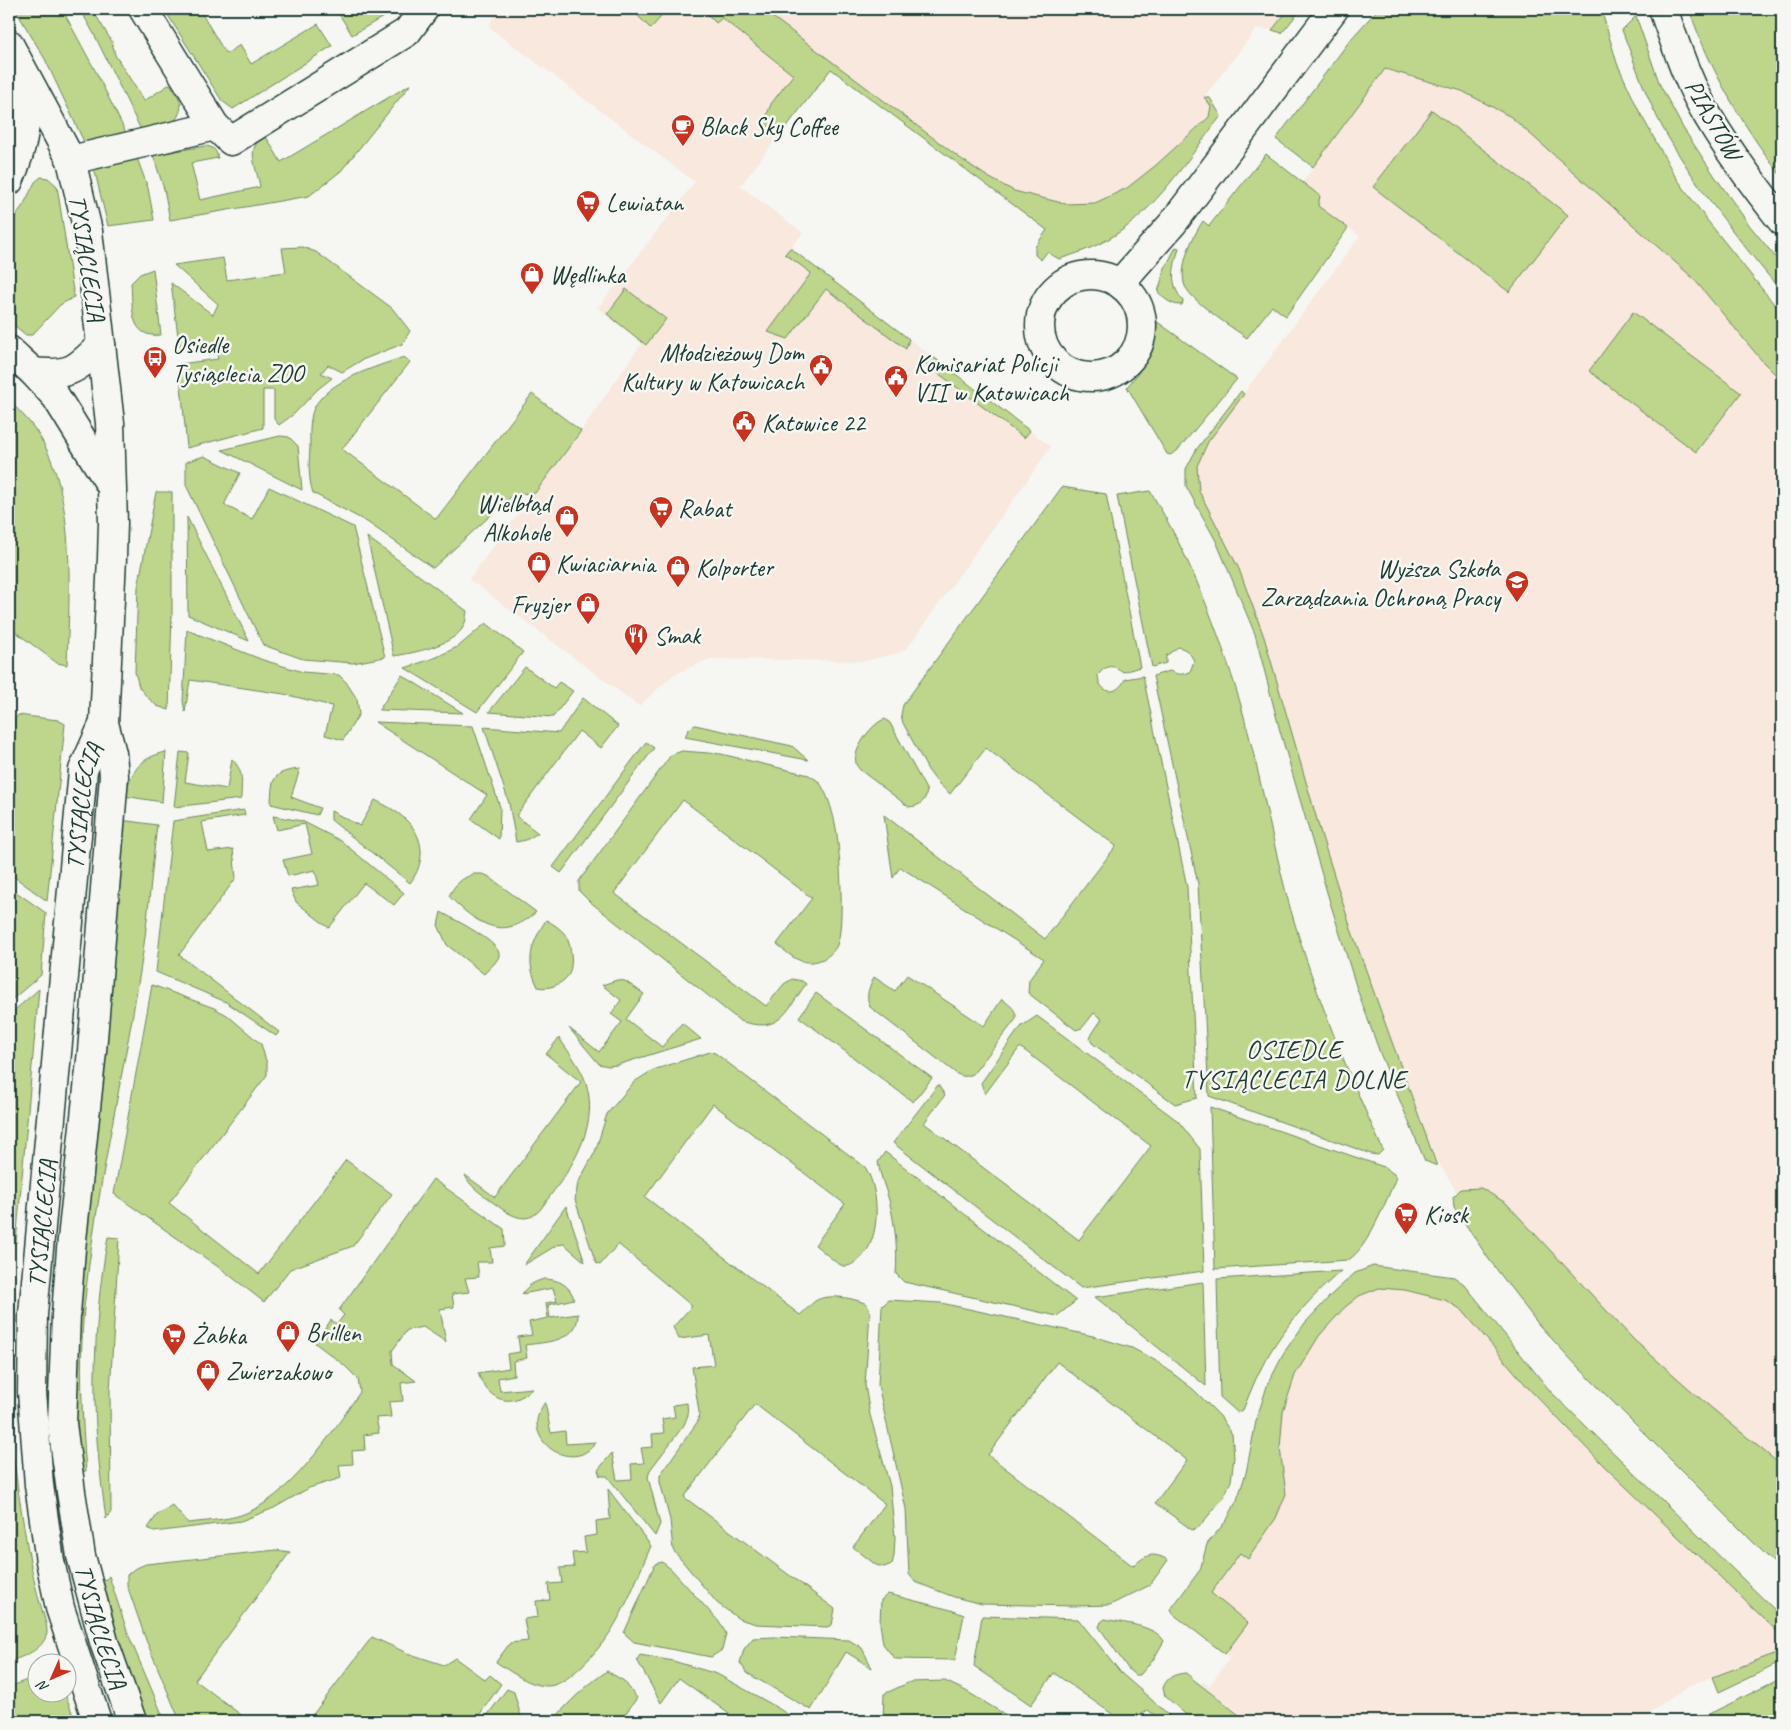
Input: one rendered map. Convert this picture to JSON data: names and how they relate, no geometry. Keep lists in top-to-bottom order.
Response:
{
  "streets": {
    "street": ["PIASTÓW", "TYSIĄCLECIA"]
  },
  "districts": ["OSIEDLE TYSIĄCLECIA DOLNE"],
  "places": {
    "cafe": ["Black Sky Coffee"],
    "supermarket": [
      "Lewiatan",
      "Rabat",
      "Kiosk",
      "Żabka"
    ],
    "shop": [
      "Wędlinka",
      "Wielbłąd Alkohole",
      "Kwiaciarnia",
      "Kolporter",
      "Fryzjer",
      "Brillen",
      "Zwierzakowo"
    ],
    "bus stop": ["Osiedle Tysiąclecia ZOO"],
    "public building": ["Młodzieżowy Dom Kultury w Katowicach", "Komisariat Policji VII w Katowicach", "Katowice 22"],
    "school or university": ["Wyższa Szkoła Zarządzania Ochroną Pracy"],
    "restaurant": ["Smak"]
  },
  "north": "bottom left"
}
